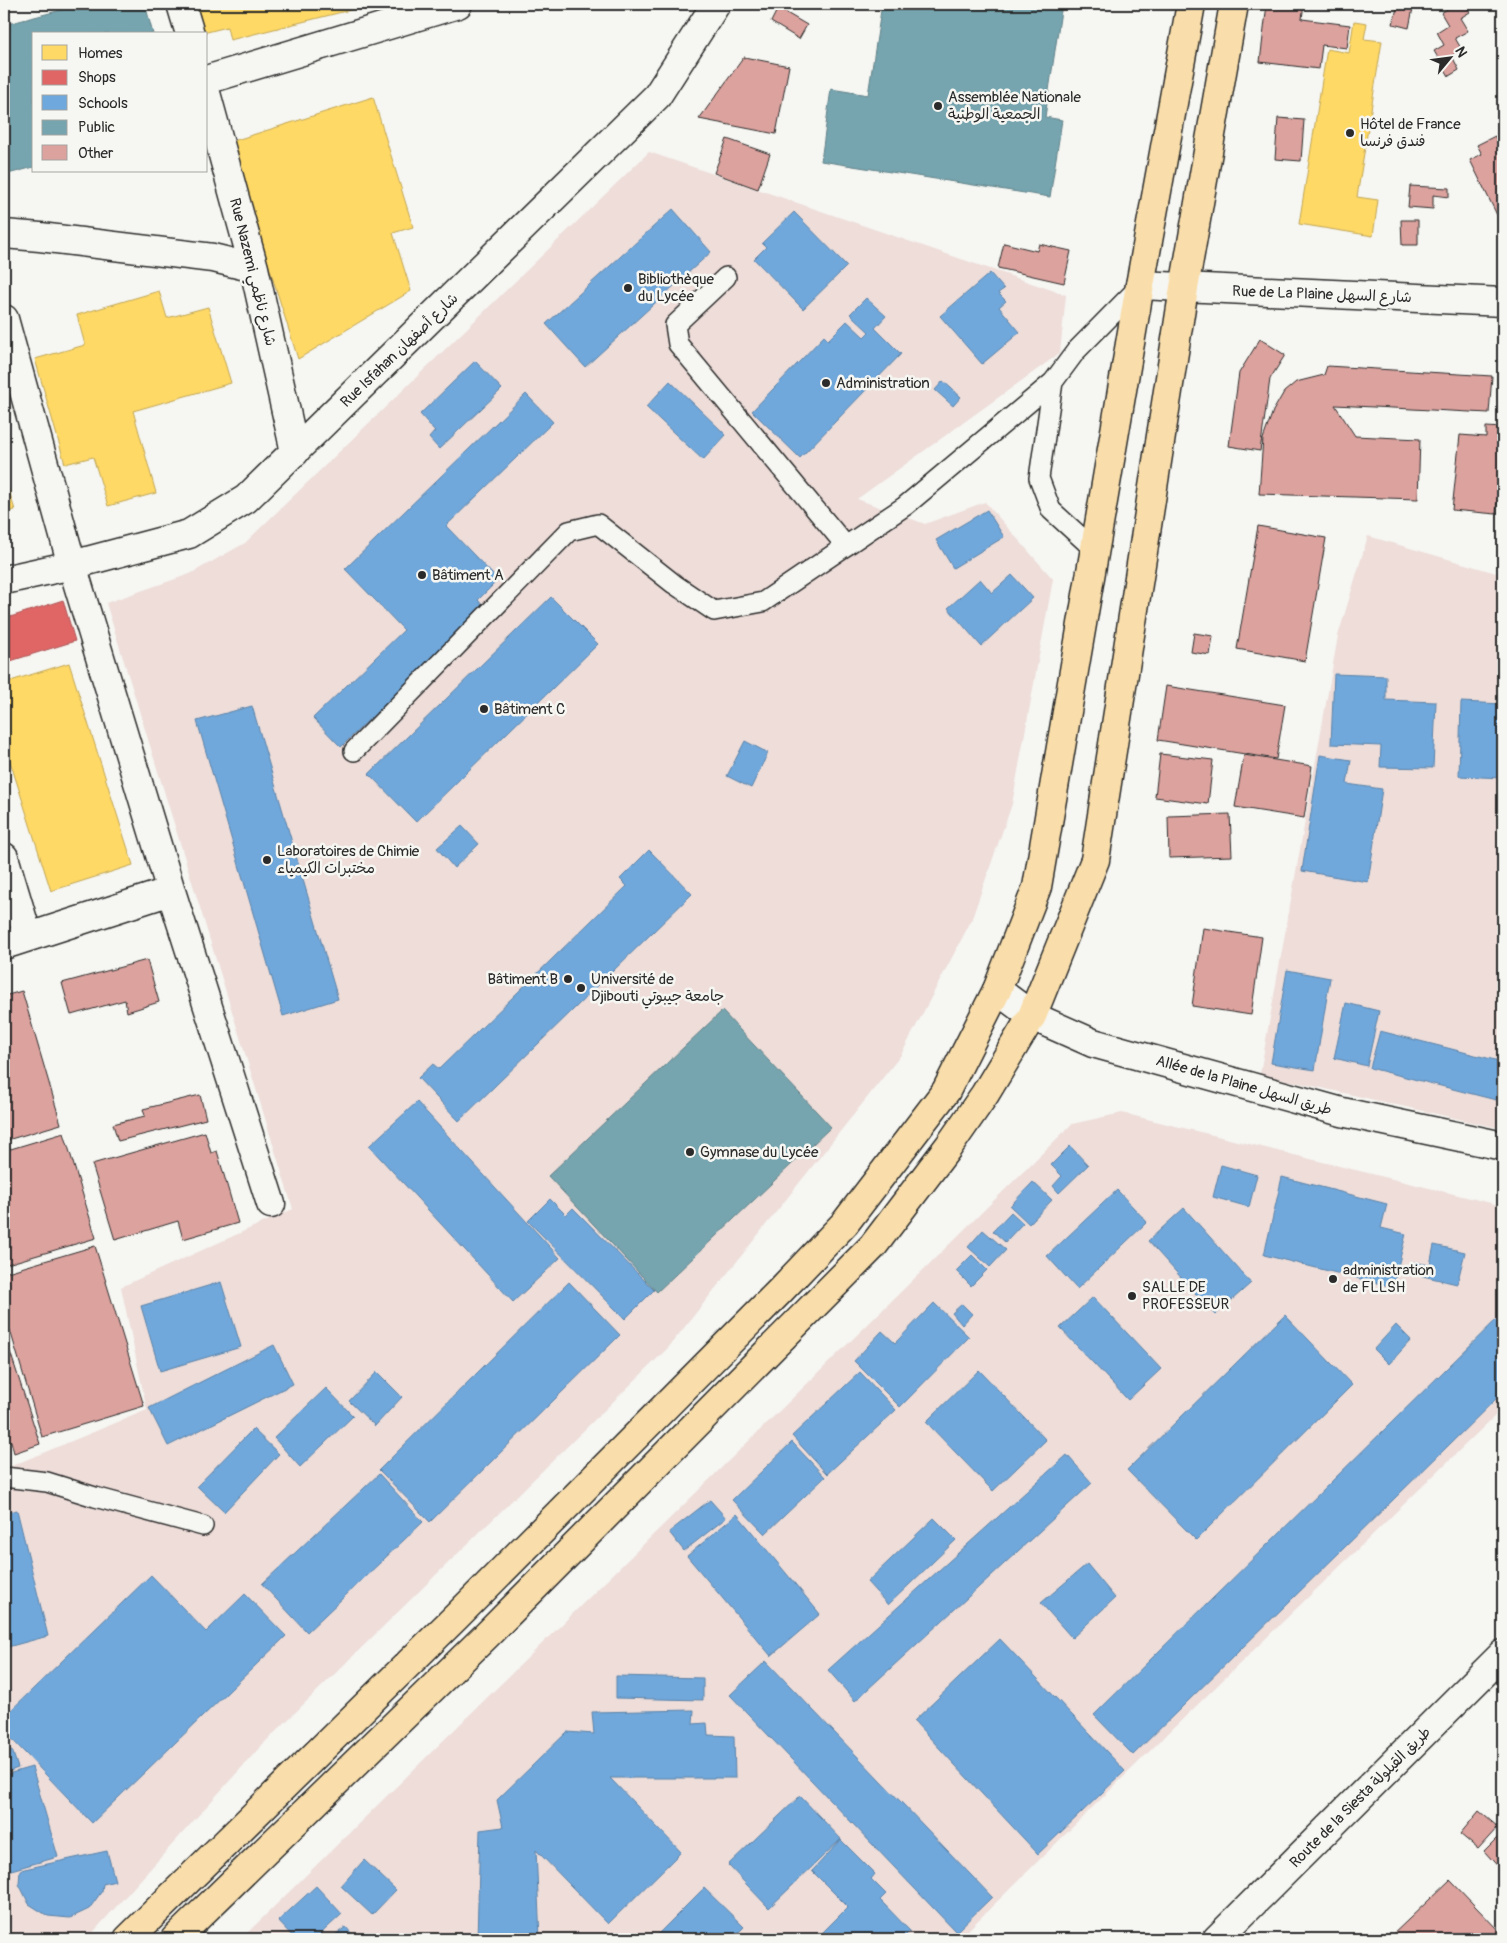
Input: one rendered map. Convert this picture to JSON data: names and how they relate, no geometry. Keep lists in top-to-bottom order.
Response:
{
  "streets": {
    "street": [
      "Rue Nazemi شارع ناظمي",
      "Rue de La Plaine شارع السهل",
      "Rue Isfahan شارع أصفهان",
      "Allée de la Plaine طريق السهل",
      "Route de la Siesta طريق القيلولة"
    ]
  },
  "crossings": [
    ["Rue Nazemi شارع ناظمي", "Rue Isfahan شارع أصفهان"]
  ],
  "places": [
    "Assemblée Nationale الجمعية الوطنية",
    "Hôtel de France فندق فرنسا",
    "Bibliothèque du Lycée",
    "Administration",
    "Bâtiment A",
    "Bâtiment C",
    "Laboratoires de Chimie مختبرات الكيمياء",
    "Bâtiment B",
    "Université de Djibouti جامعة جيبوتي",
    "Gymnase du Lycée",
    "administration de FLLSH",
    "SALLE DE PROFESSEUR"
  ],
  "legend": [
    "Homes",
    "Shops",
    "Schools",
    "Public",
    "Other"
  ],
  "north": "top right"
}
